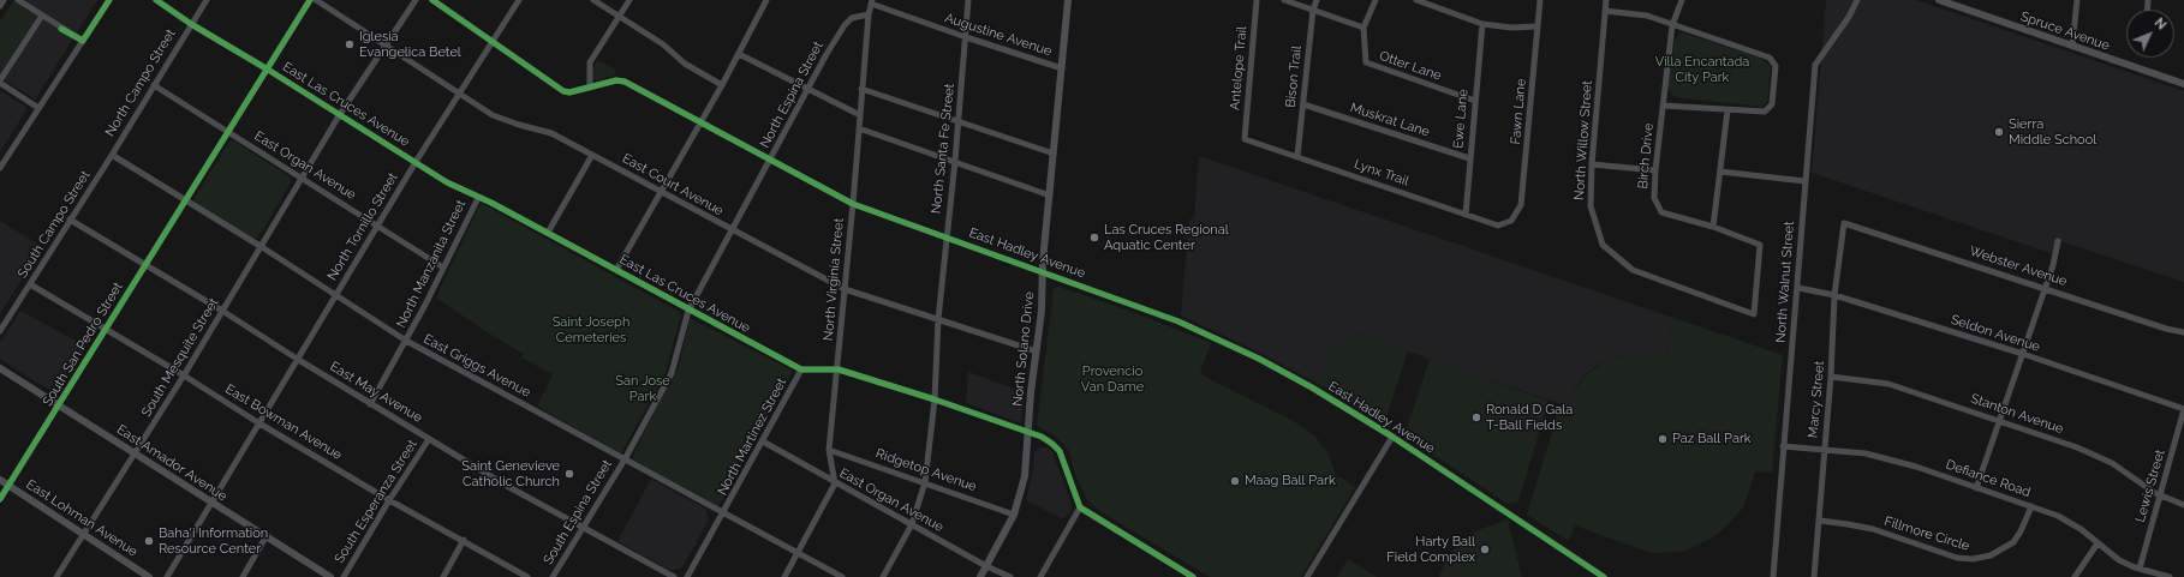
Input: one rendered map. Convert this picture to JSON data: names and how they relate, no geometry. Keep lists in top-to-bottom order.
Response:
{
  "streets": {
    "main road": [
      "Spruce Avenue",
      "North Solano Drive",
      "East Amador Avenue",
      "East Lohman Avenue"
    ],
    "street": [
      "Augustine Avenue",
      "Otter Lane",
      "Antelope Trail",
      "Bison Trail",
      "North Campo Street",
      "North Espina Street",
      "East Las Cruces Avenue",
      "Fawn Lane",
      "Ewe Lane",
      "Muskrat Lane",
      "North Willow Street",
      "North Santa Fe Street",
      "Birch Drive",
      "East Organ Avenue",
      "Lynx Trail",
      "East Court Avenue",
      "South Campo Street",
      "North Tornillo Street",
      "East Hadley Avenue",
      "North Manzanita Street",
      "Webster Avenue",
      "North Virginia Street",
      "North Walnut Street",
      "Seldon Avenue",
      "South San Pedro Street",
      "South Mesquite Street",
      "East Griggs Avenue",
      "East May Avenue",
      "Marcy Street",
      "Stanton Avenue",
      "East Bowman Avenue",
      "North Martinez Street",
      "Ridgetop Avenue",
      "Defiance Road",
      "Lewis Street",
      "South Esperanza Street",
      "South Espina Street",
      "Fillmore Circle"
    ]
  },
  "crossings": [
    ["Augustine Avenue", "North Santa Fe Street"],
    ["Augustine Avenue", "North Virginia Street"],
    ["Augustine Avenue", "North Solano Drive"],
    ["Otter Lane", "Ewe Lane"],
    ["Antelope Trail", "Lynx Trail"],
    ["Bison Trail", "Muskrat Lane"],
    ["Bison Trail", "Lynx Trail"],
    ["North Campo Street", "East Las Cruces Avenue"],
    ["North Campo Street", "East Organ Avenue"],
    ["North Campo Street", "South Campo Street"],
    ["North Campo Street", "East Griggs Avenue"],
    ["North Espina Street", "East Las Cruces Avenue"],
    ["North Espina Street", "East Court Avenue"],
    ["North Espina Street", "East Hadley Avenue"],
    ["North Espina Street", "North Virginia Street"],
    ["North Espina Street", "East Griggs Avenue"],
    ["North Espina Street", "South Espina Street"],
    ["East Las Cruces Avenue", "North Santa Fe Street"],
    ["East Las Cruces Avenue", "North Tornillo Street"],
    ["East Las Cruces Avenue", "North Manzanita Street"],
    ["East Las Cruces Avenue", "North Virginia Street"],
    ["East Las Cruces Avenue", "South San Pedro Street"],
    ["East Las Cruces Avenue", "North Solano Drive"],
    ["East Las Cruces Avenue", "South Mesquite Street"],
    ["East Las Cruces Avenue", "North Martinez Street"],
    ["Fawn Lane", "Lynx Trail"],
    ["Ewe Lane", "Muskrat Lane"],
    ["Ewe Lane", "Lynx Trail"],
    ["North Willow Street", "Birch Drive"],
    ["North Santa Fe Street", "East Organ Avenue"],
    ["North Santa Fe Street", "East Court Avenue"],
    ["North Santa Fe Street", "East Hadley Avenue"],
    ["North Santa Fe Street", "Ridgetop Avenue"],
    ["East Organ Avenue", "North Tornillo Street"],
    ["East Organ Avenue", "North Manzanita Street"],
    ["East Organ Avenue", "North Virginia Street"],
    ["East Organ Avenue", "South San Pedro Street"],
    ["East Organ Avenue", "North Solano Drive"],
    ["East Organ Avenue", "South Mesquite Street"],
    ["East Organ Avenue", "North Martinez Street"],
    ["East Court Avenue", "North Tornillo Street"],
    ["East Court Avenue", "North Virginia Street"],
    ["East Court Avenue", "North Solano Drive"],
    ["East Court Avenue", "South Mesquite Street"],
    ["South Campo Street", "East Griggs Avenue"],
    ["South Campo Street", "East May Avenue"],
    ["South Campo Street", "East Bowman Avenue"],
    ["North Tornillo Street", "East Hadley Avenue"],
    ["North Tornillo Street", "East Griggs Avenue"],
    ["North Tornillo Street", "East May Avenue"],
    ["North Tornillo Street", "East Bowman Avenue"],
    ["North Tornillo Street", "East Amador Avenue"],
    ["East Hadley Avenue", "North Virginia Street"],
    ["East Hadley Avenue", "North Solano Drive"],
    ["North Manzanita Street", "East Griggs Avenue"],
    ["North Manzanita Street", "East May Avenue"],
    ["Webster Avenue", "Marcy Street"],
    ["North Virginia Street", "Ridgetop Avenue"],
    ["North Walnut Street", "Seldon Avenue"],
    ["North Walnut Street", "Defiance Road"],
    ["Seldon Avenue", "Marcy Street"],
    ["Seldon Avenue", "Lewis Street"],
    ["South San Pedro Street", "East Griggs Avenue"],
    ["South San Pedro Street", "East May Avenue"],
    ["South San Pedro Street", "East Bowman Avenue"],
    ["South San Pedro Street", "East Amador Avenue"],
    ["South San Pedro Street", "East Lohman Avenue"],
    ["North Solano Drive", "Ridgetop Avenue"],
    ["South Mesquite Street", "East Griggs Avenue"],
    ["South Mesquite Street", "East May Avenue"],
    ["South Mesquite Street", "East Bowman Avenue"],
    ["South Mesquite Street", "East Amador Avenue"],
    ["South Mesquite Street", "East Lohman Avenue"],
    ["East Griggs Avenue", "North Martinez Street"],
    ["East Griggs Avenue", "South Espina Street"],
    ["East May Avenue", "South Esperanza Street"],
    ["East May Avenue", "South Espina Street"],
    ["Marcy Street", "Stanton Avenue"],
    ["Marcy Street", "Defiance Road"],
    ["Marcy Street", "Fillmore Circle"],
    ["Stanton Avenue", "Lewis Street"],
    ["East Bowman Avenue", "South Esperanza Street"],
    ["Defiance Road", "Lewis Street"],
    ["Defiance Road", "Fillmore Circle"]
  ],
  "parks": [
    "Villa Encantada City Park",
    "Saint Joseph Cemeteries",
    "Provencio Van Dame",
    "San Jose Park"
  ],
  "places": [
    "Iglesia Evangelica Betel",
    "Sierra Middle School",
    "Las Cruces Regional Aquatic Center",
    "Ronald D Gala T-Ball Fields",
    "Paz Ball Park",
    "Saint Genevieve Catholic Church",
    "Maag Ball Park",
    "Baha'i Information Resource Center",
    "Harty Ball Field Complex"
  ],
  "north": "top right"
}
